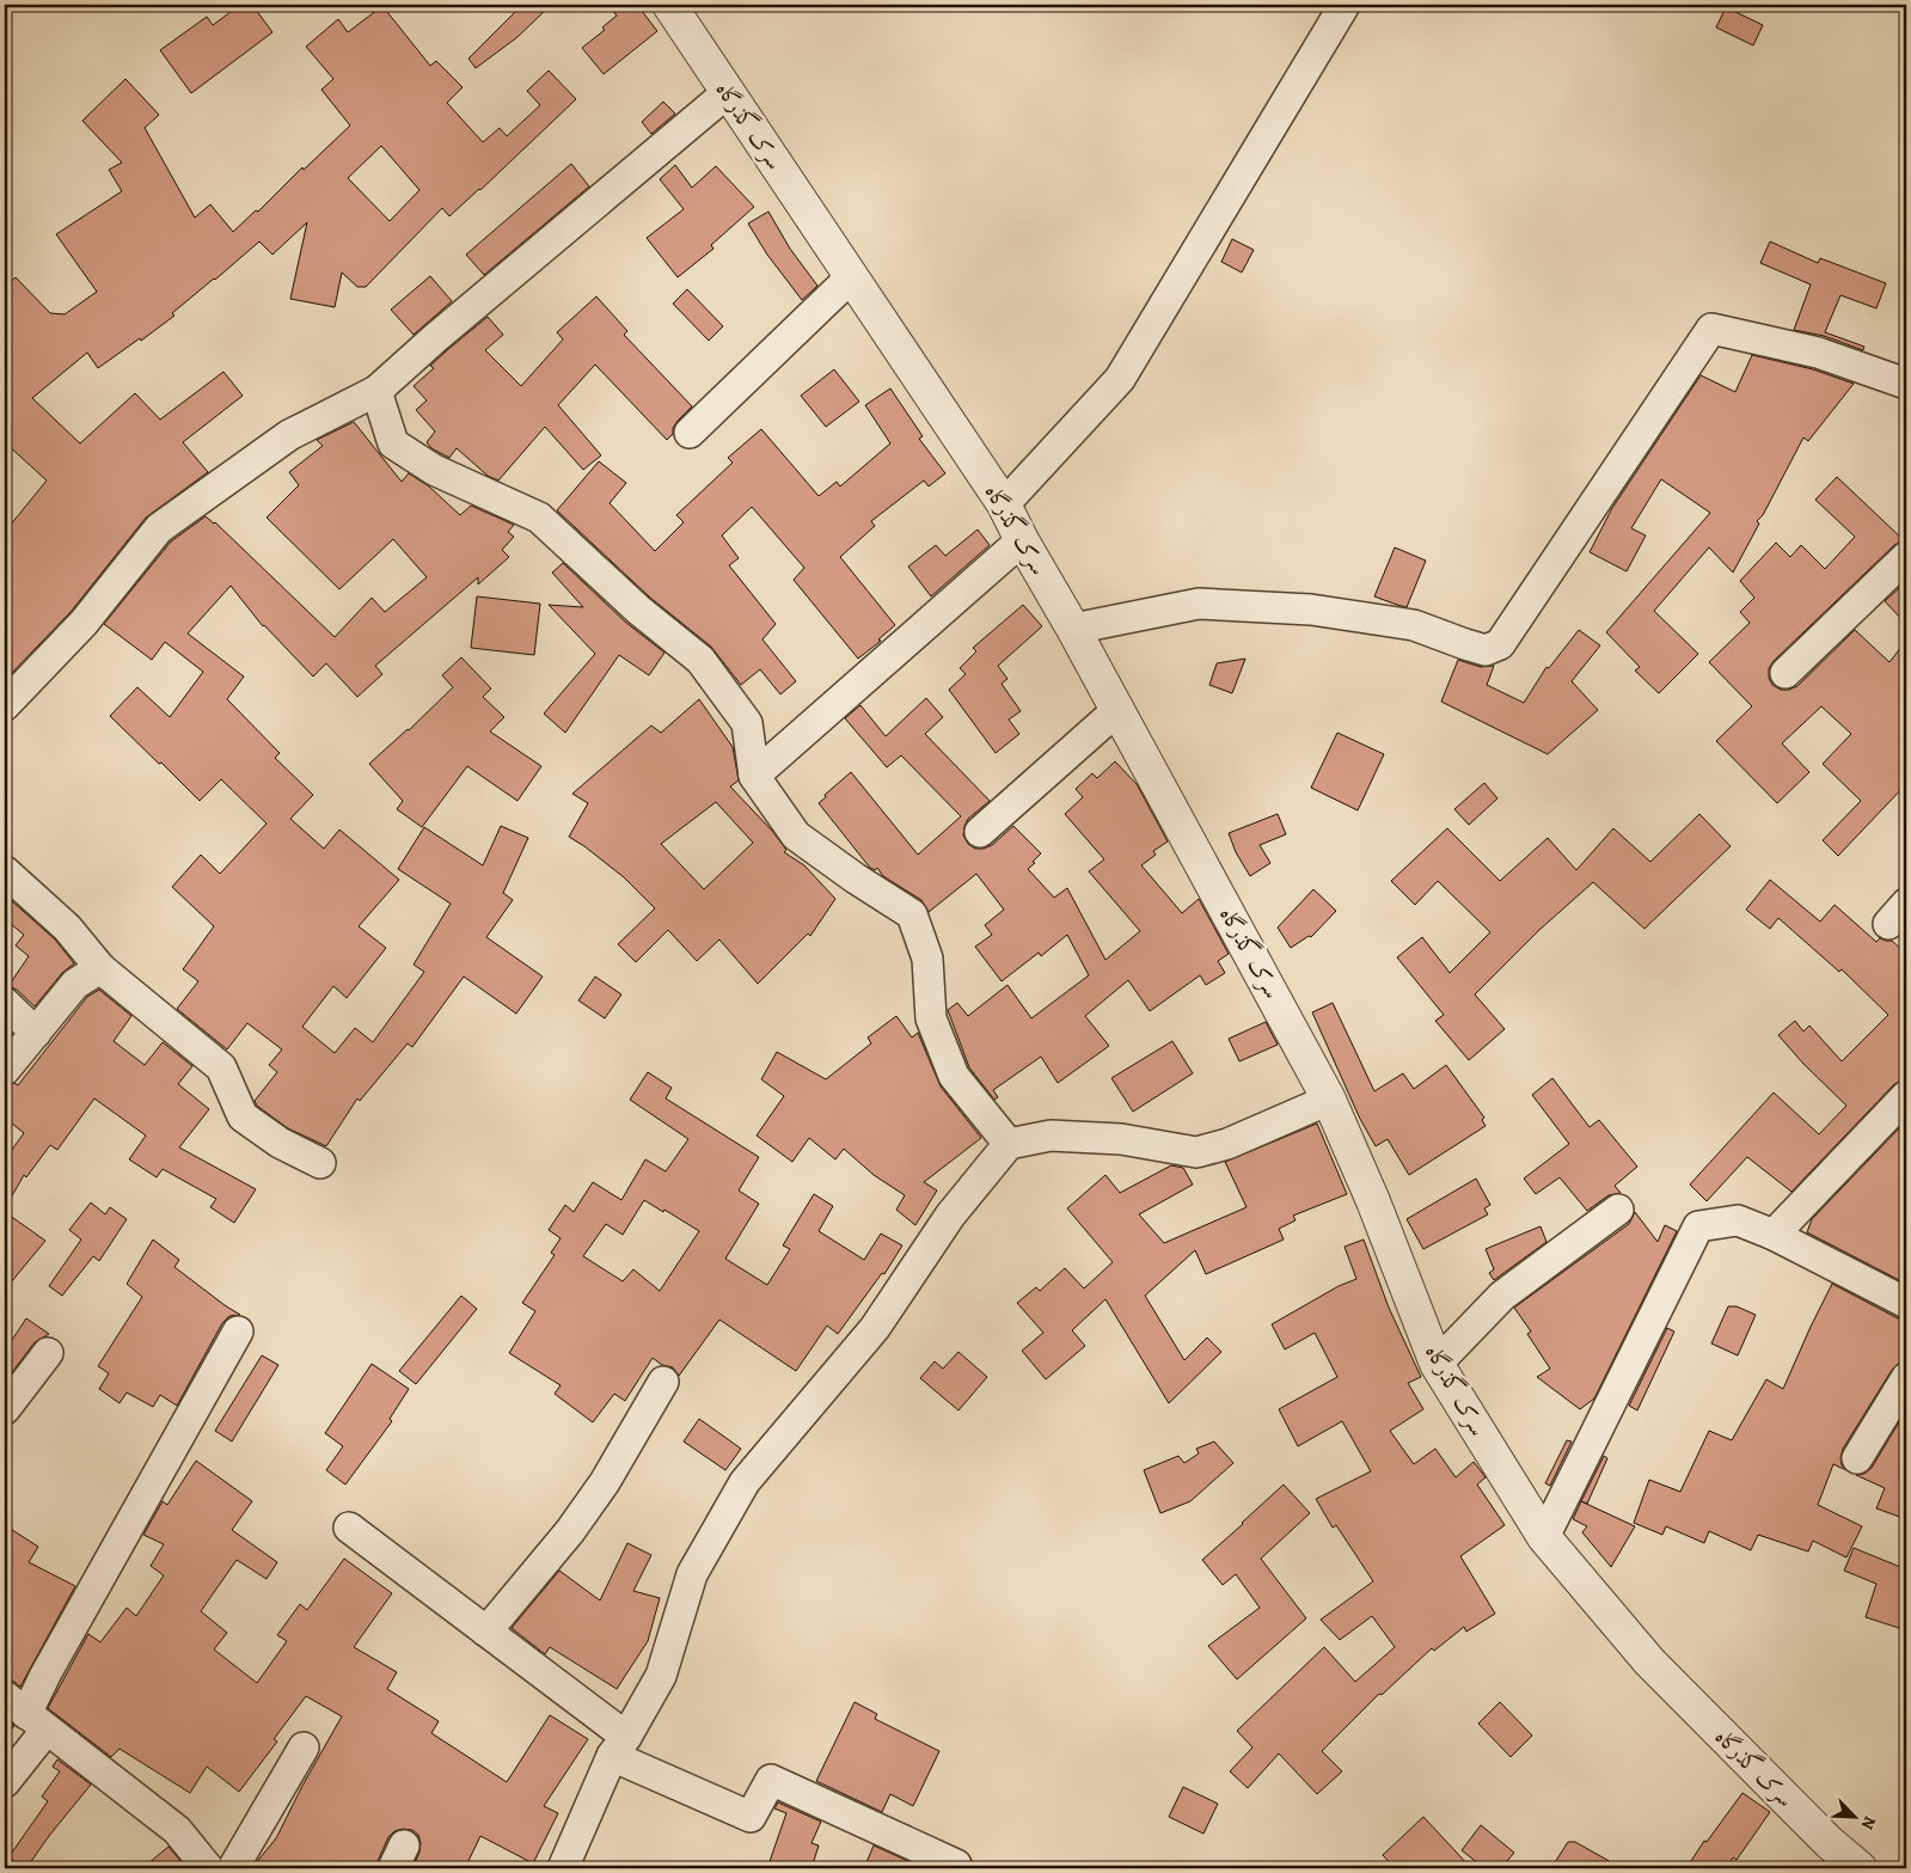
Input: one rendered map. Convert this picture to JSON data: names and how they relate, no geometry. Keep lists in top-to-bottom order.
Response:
{
  "streets": {
    "street": ["سرک گذرگاه"]
  },
  "north": "bottom right"
}
